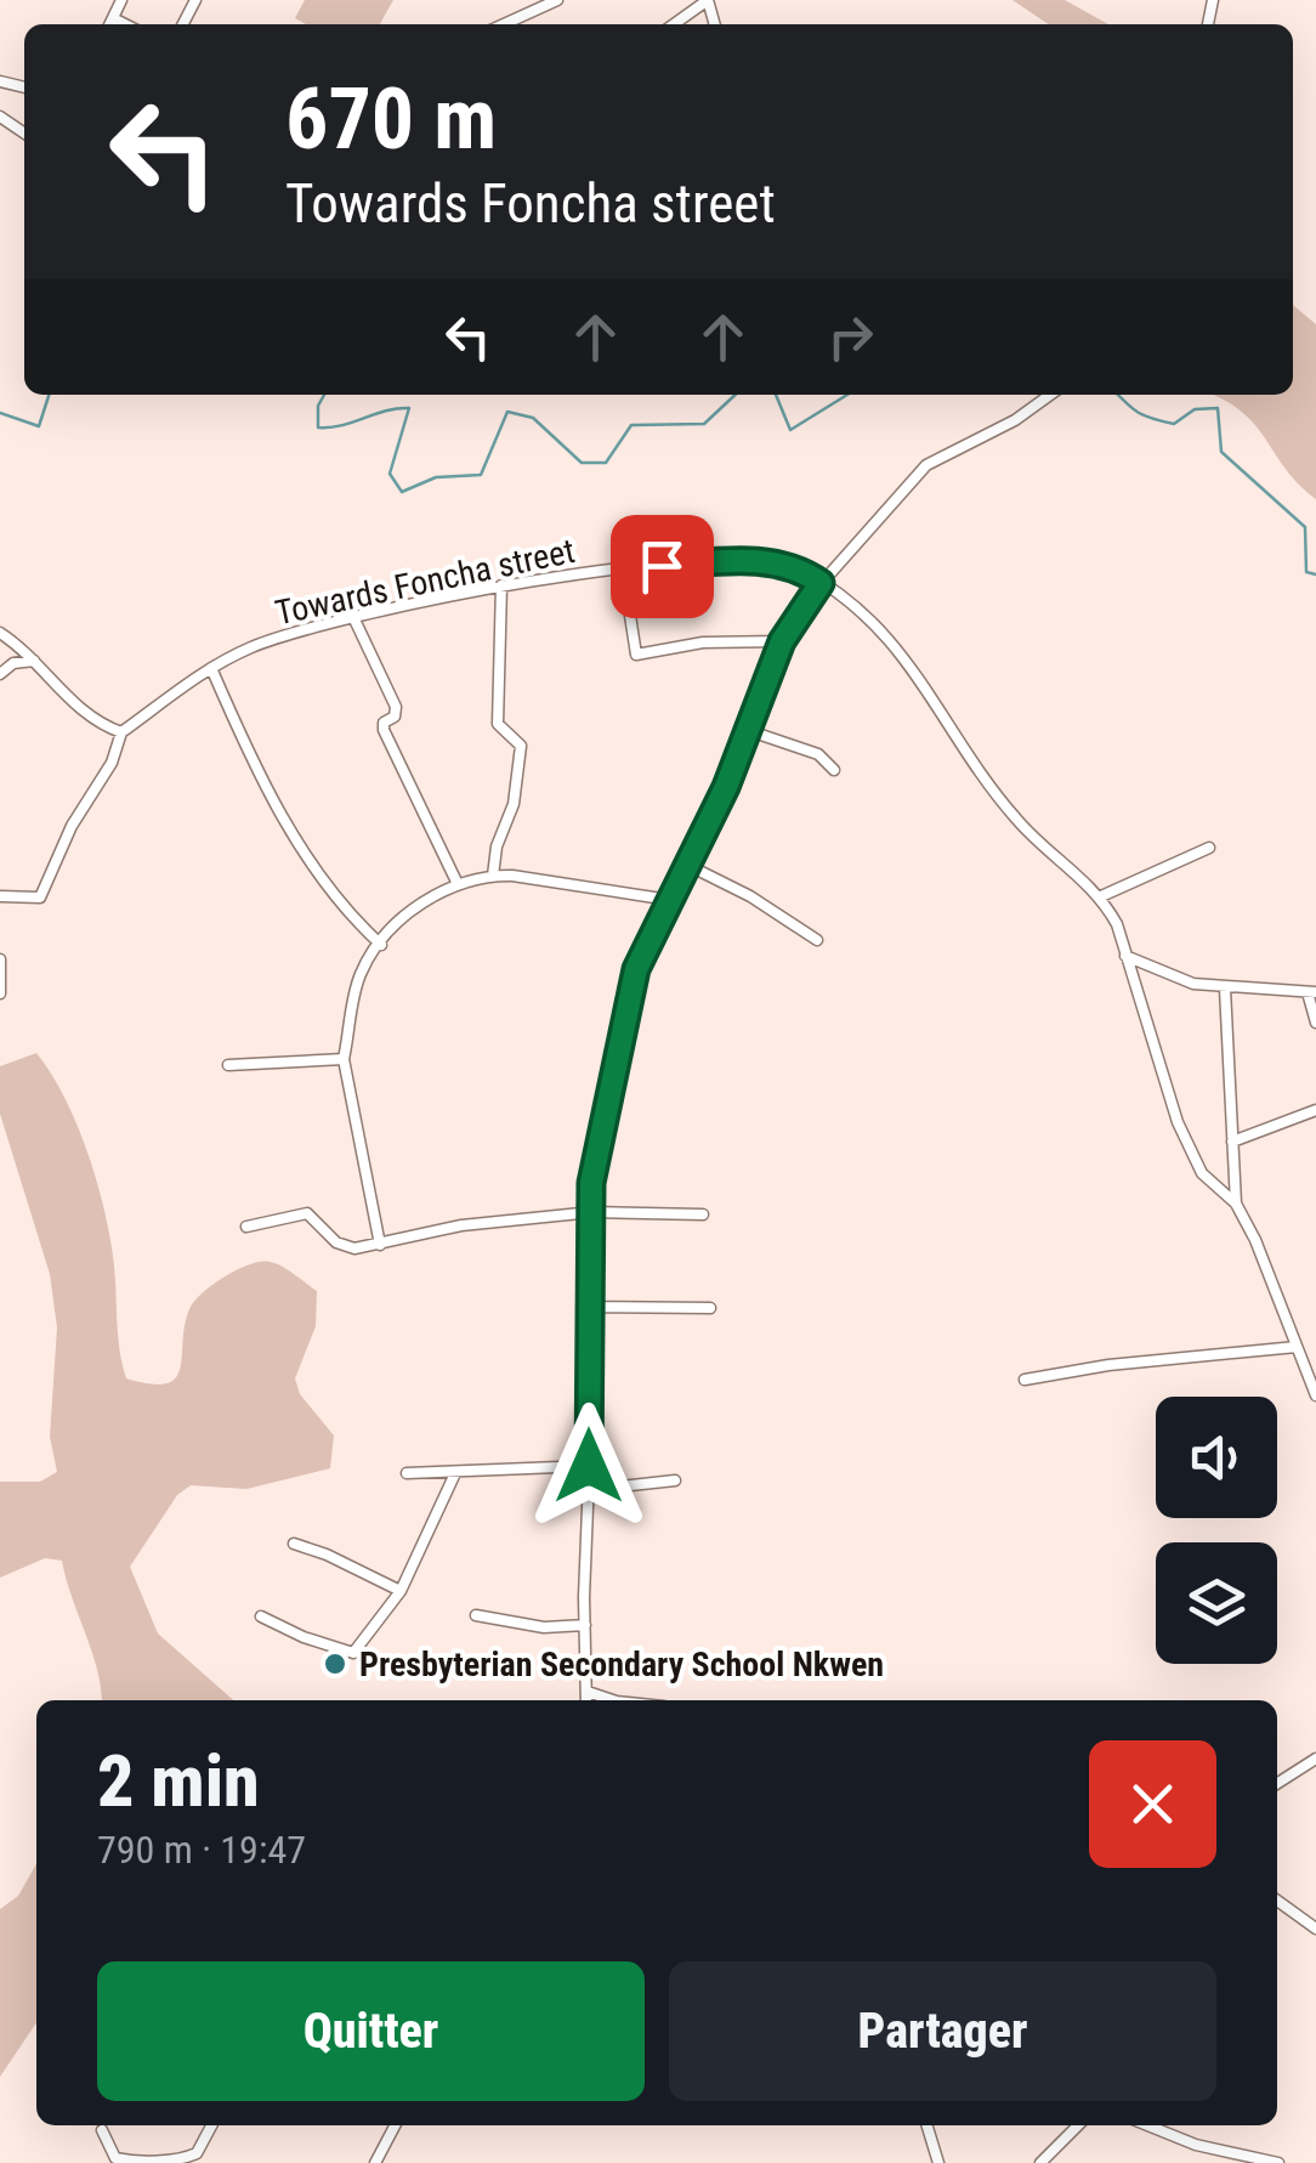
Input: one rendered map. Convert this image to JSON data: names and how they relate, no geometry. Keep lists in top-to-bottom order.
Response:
{
  "streets": {
    "street": ["Towards Foncha street"]
  },
  "places": ["Presbyterian Secondary School Nkwen"],
  "page": {
    "turn": ["670 m", "Towards Foncha street"],
    "heading": ["2 min", "790 m · 19:47"],
    "buttons": ["Quitter", "Partager"]
  }
}
